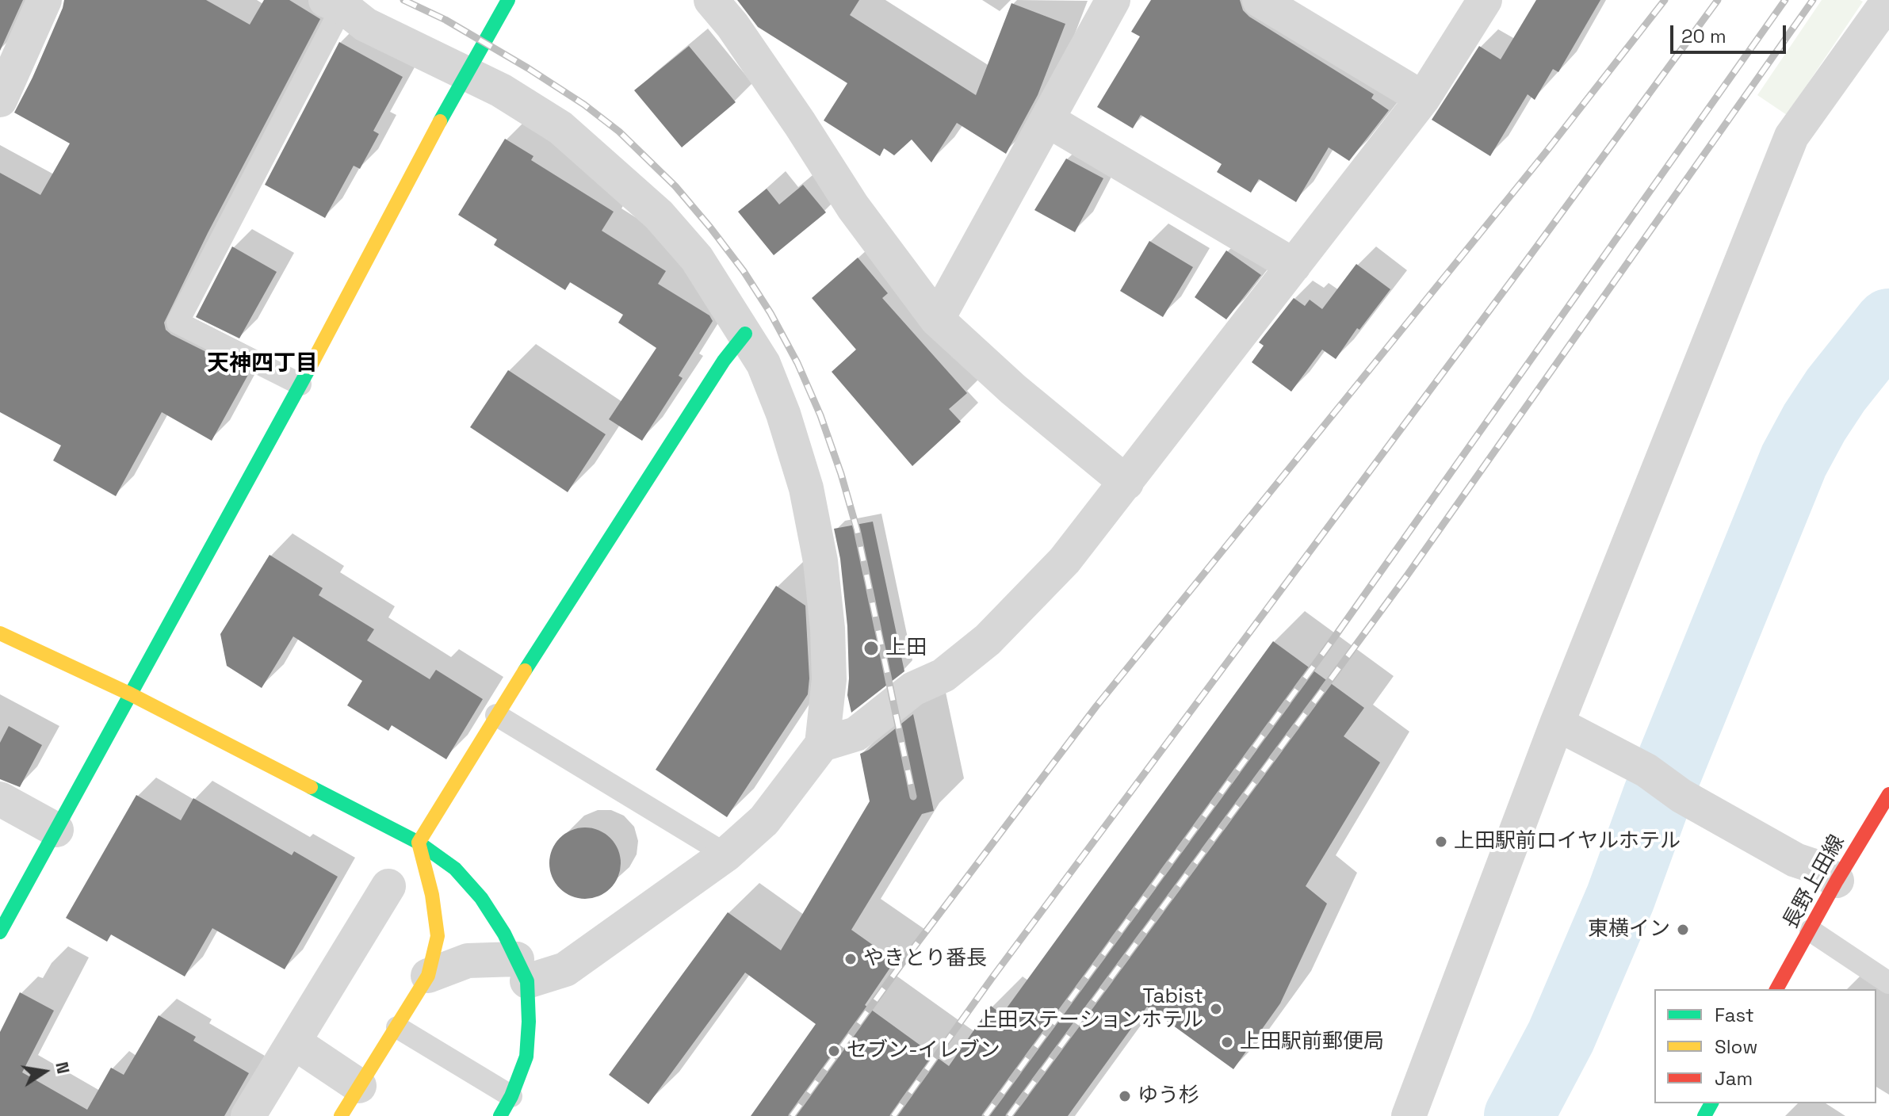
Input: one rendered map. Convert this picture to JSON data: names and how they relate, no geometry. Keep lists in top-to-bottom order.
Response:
{
  "streets": {
    "street": ["長野上田線"]
  },
  "districts": ["天神四丁目"],
  "places": [
    "上田",
    "上田駅前ロイヤルホテル",
    "東横イン",
    "やきとり番長",
    "Tabist 上田ステーションホテル",
    "上田駅前郵便局",
    "セブン-イレブン",
    "ゆう杉"
  ],
  "legend": ["Fast", "Slow", "Jam"],
  "scale_bar": "20 m",
  "north": "right"
}
